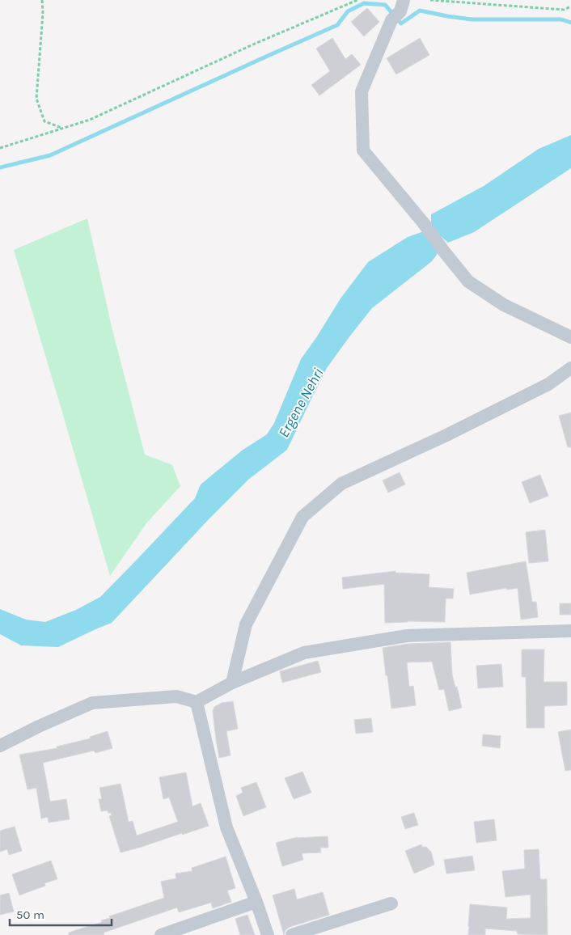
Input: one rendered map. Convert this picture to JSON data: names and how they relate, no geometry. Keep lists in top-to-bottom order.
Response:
{
  "water": ["Ergene Nehri"],
  "scale_bar": "50 m"
}
